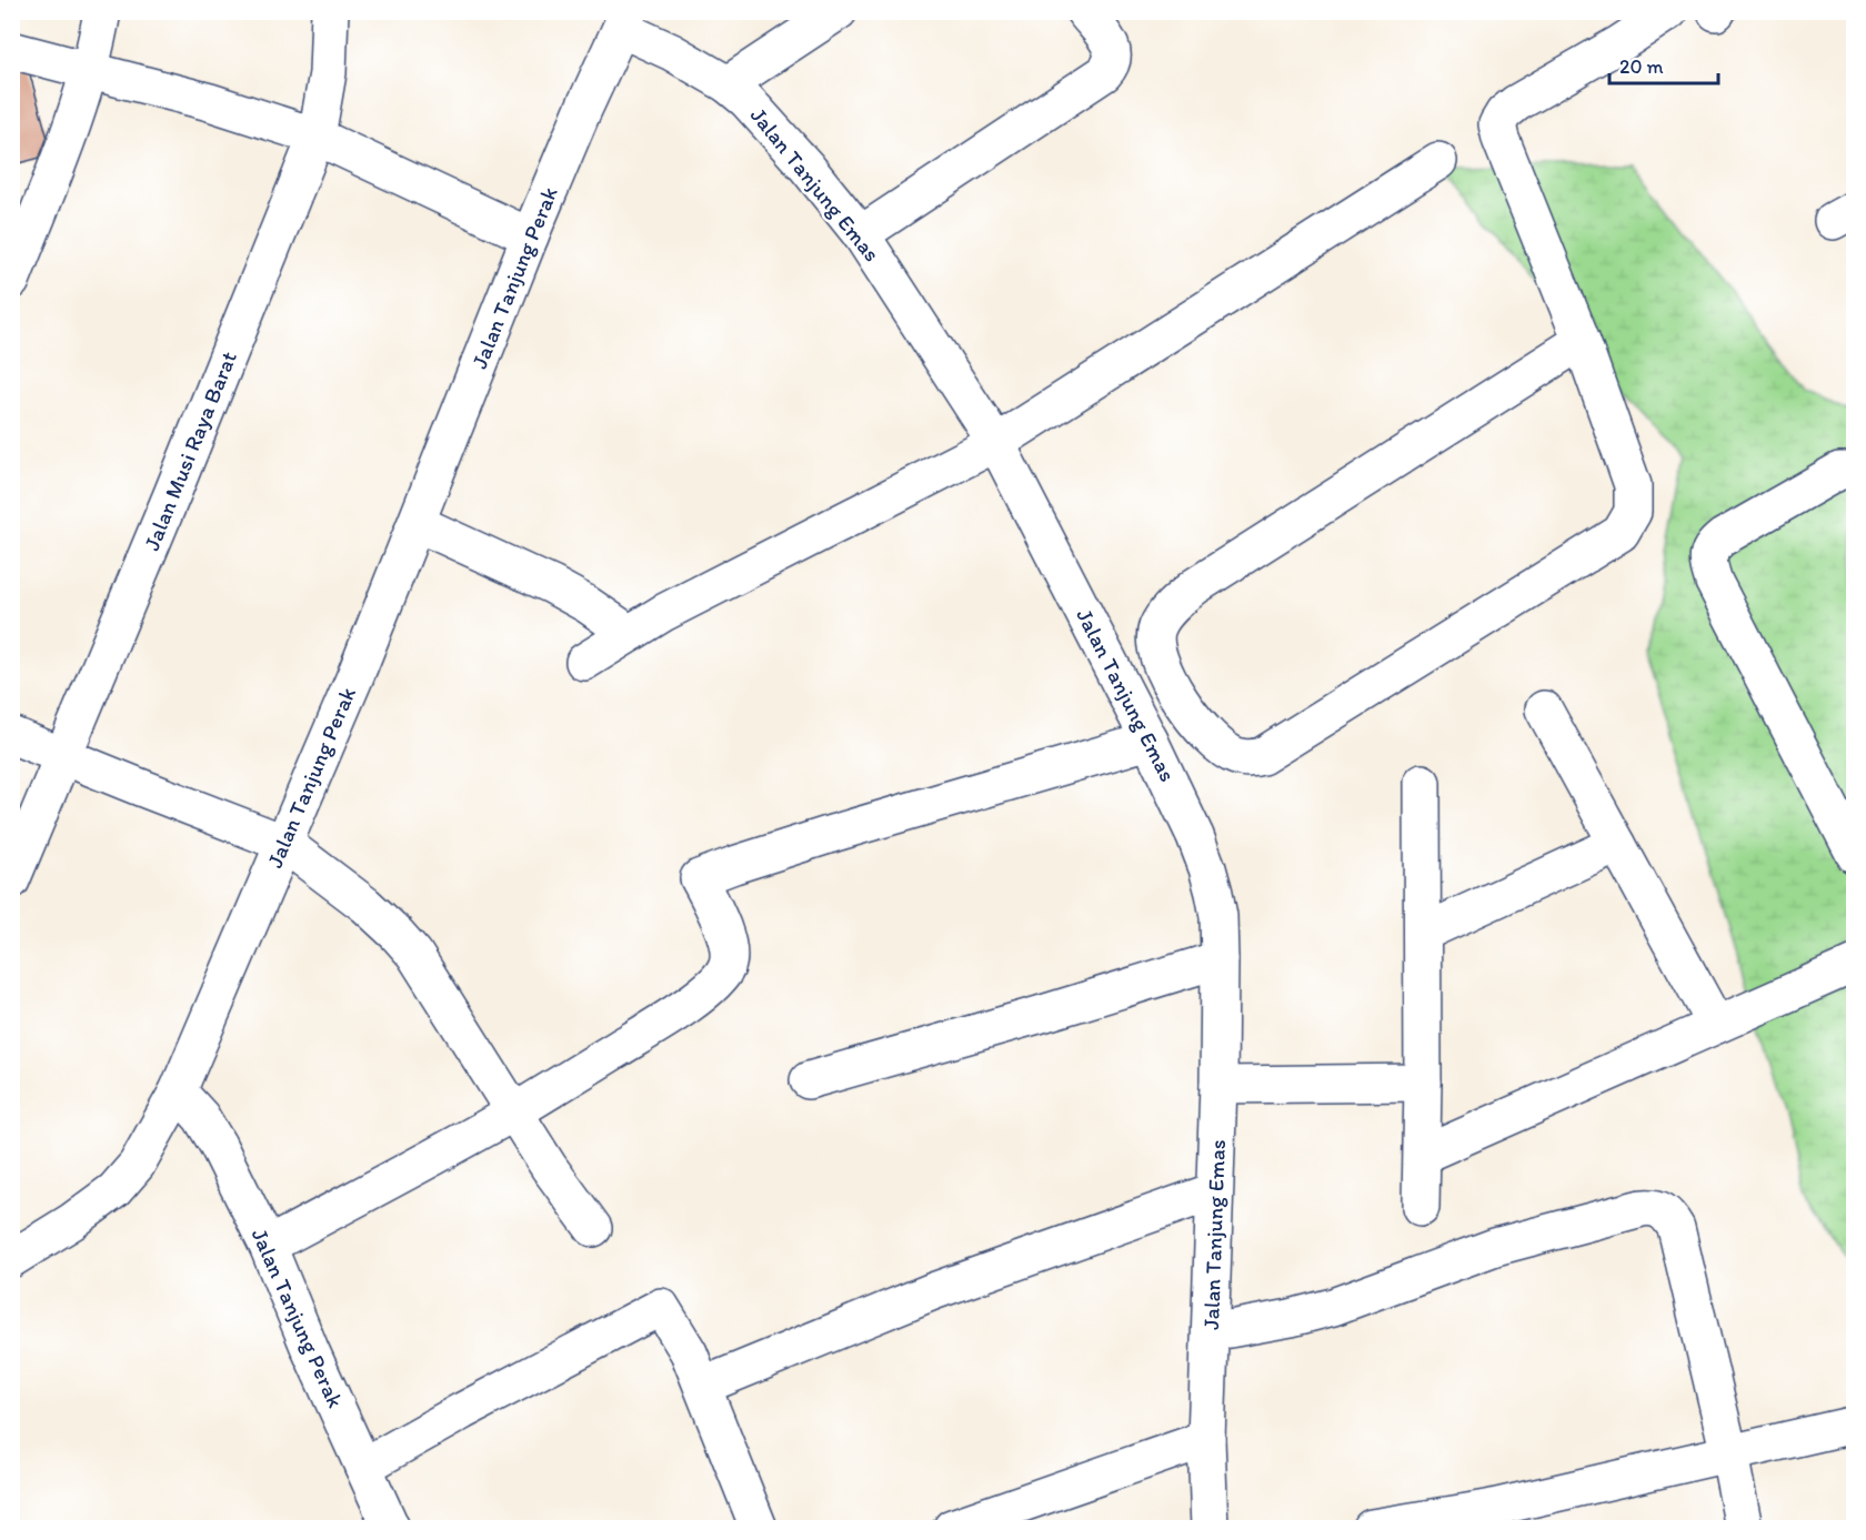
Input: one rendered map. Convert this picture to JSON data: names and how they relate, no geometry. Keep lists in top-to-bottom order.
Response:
{
  "streets": {
    "street": ["Jalan Tanjung Emas", "Jalan Tanjung Perak", "Jalan Musi Raya Barat"]
  },
  "crossings": [
    ["Jalan Tanjung Emas", "Jalan Tanjung Perak"]
  ],
  "scale_bar": "20 m"
}
